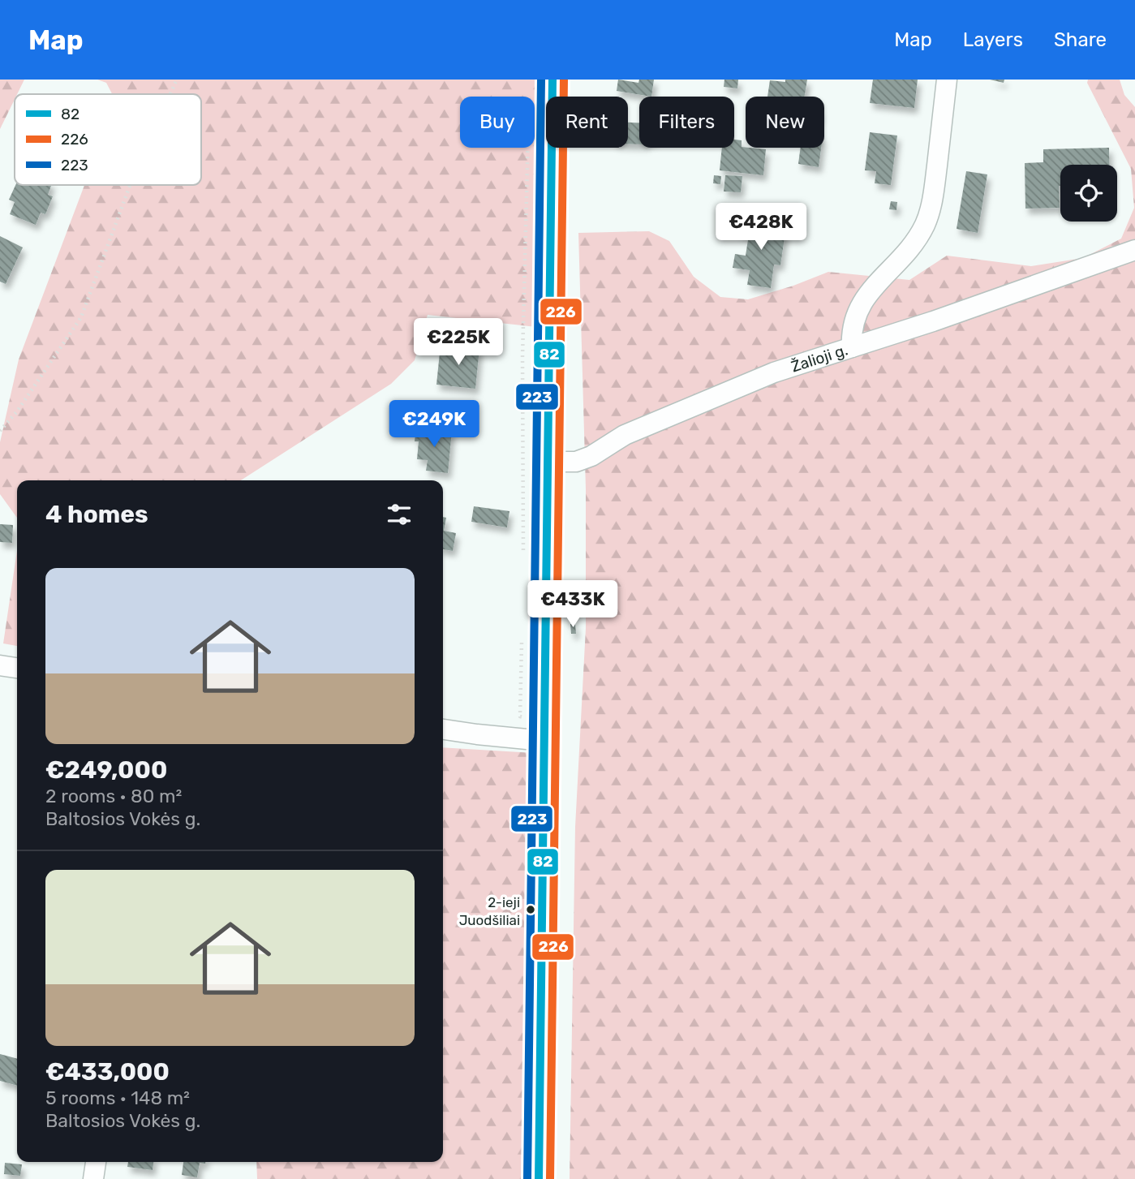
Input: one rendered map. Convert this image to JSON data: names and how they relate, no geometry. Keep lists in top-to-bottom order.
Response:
{
  "streets": {
    "street": ["Žalioji g."]
  },
  "places": ["2-ieji Juodšiliai"],
  "lines": ["transit line 82", "transit line 226", "transit line 223"],
  "legend": ["82", "226", "223"],
  "page": {
    "header": "Map",
    "nav": ["Map", "Layers", "Share"],
    "chip": [
      "Buy",
      "Rent",
      "Filters",
      "New"
    ],
    "price": [
      "€428K",
      "€225K",
      "€249K",
      "€433K"
    ],
    "heading": "4 homes",
    "list": [
      {
        "name": "€249,000",
        "note": "2 rooms · 80 m² · Baltosios Vokės g."
      },
      {
        "name": "€433,000",
        "note": "5 rooms · 148 m² · Baltosios Vokės g."
      }
    ]
  }
}
